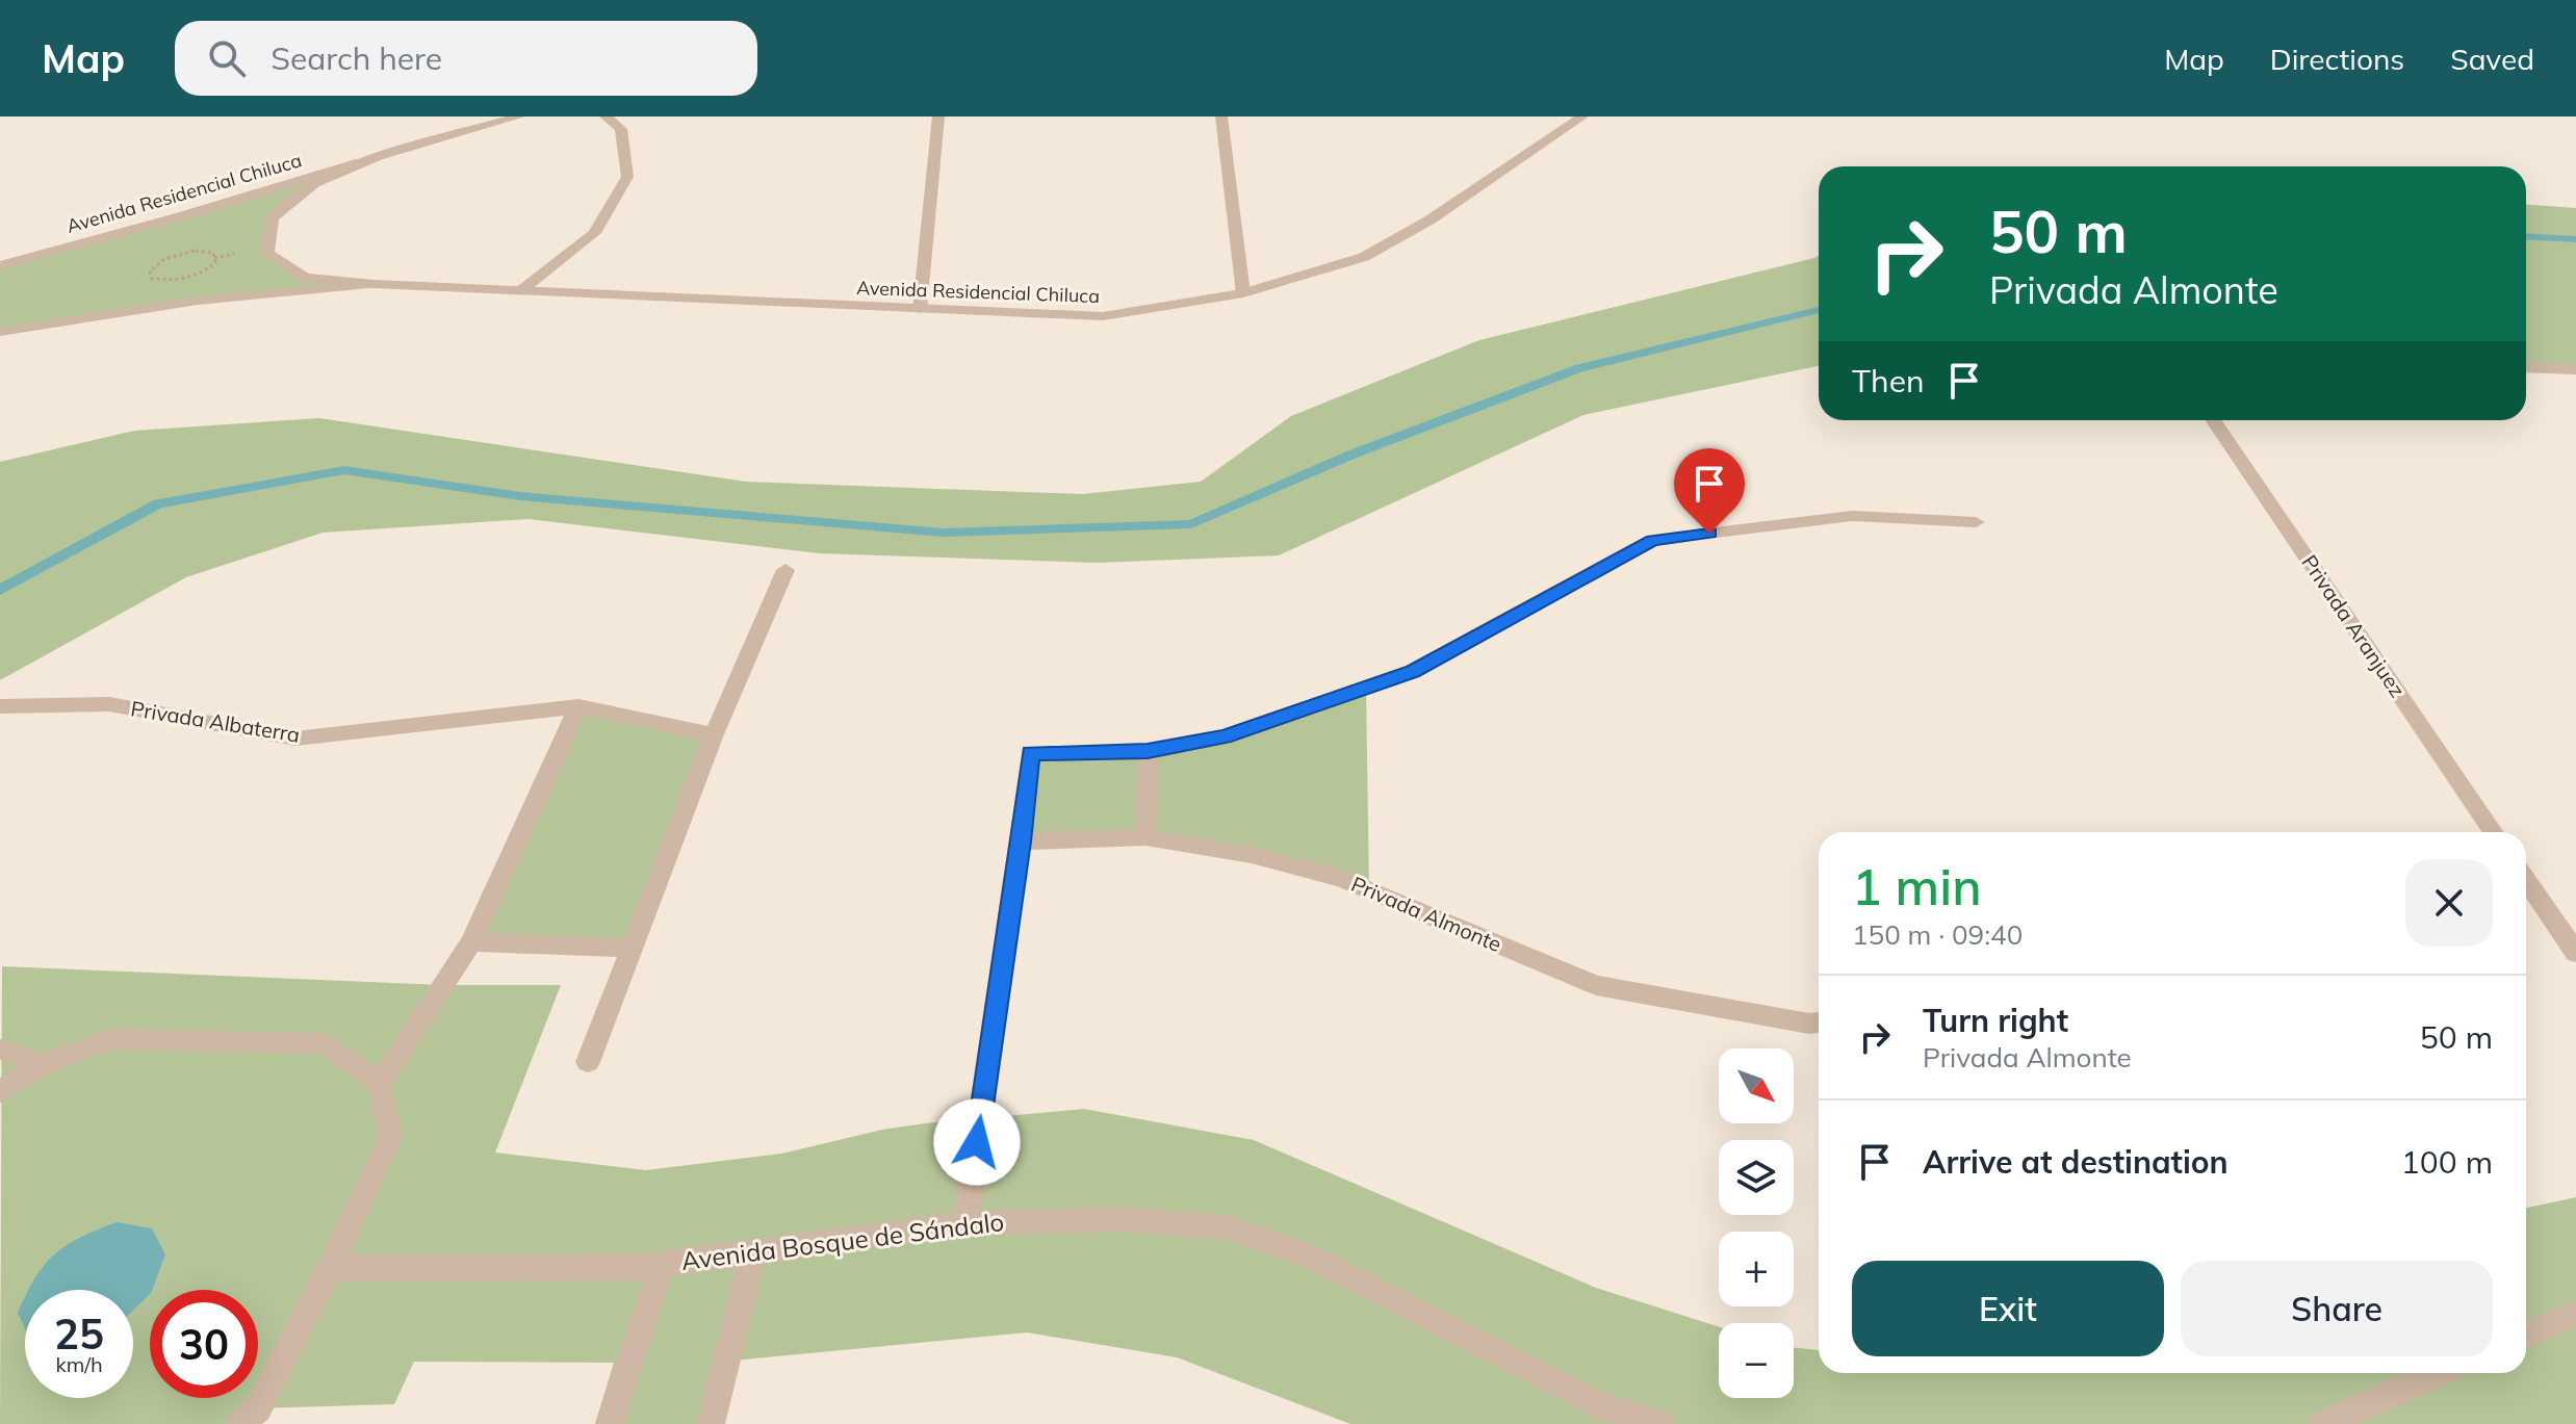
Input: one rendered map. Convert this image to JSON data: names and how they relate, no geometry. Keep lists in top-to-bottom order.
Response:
{
  "streets": {
    "street": [
      "Avenida Residencial Chiluca",
      "Privada Aranjuez",
      "Privada Albaterra",
      "Privada Almonte",
      "Avenida Bosque de Sándalo"
    ]
  },
  "north": "bottom right",
  "page": {
    "header": "Map",
    "search": "Search here",
    "nav": ["Map", "Directions", "Saved"],
    "turn": ["50 m", "Privada Almonte"],
    "then": "Then",
    "heading": ["1 min", "150 m · 09:40"],
    "list": [
      {
        "name": "Turn right",
        "note": "Privada Almonte",
        "value": "50 m"
      },
      {
        "name": "Arrive at destination",
        "value": "100 m"
      }
    ],
    "map_buttons": ["+", "−"],
    "buttons": ["Exit", "Share"],
    "speed": "25 km/h",
    "limit": "30"
  }
}
